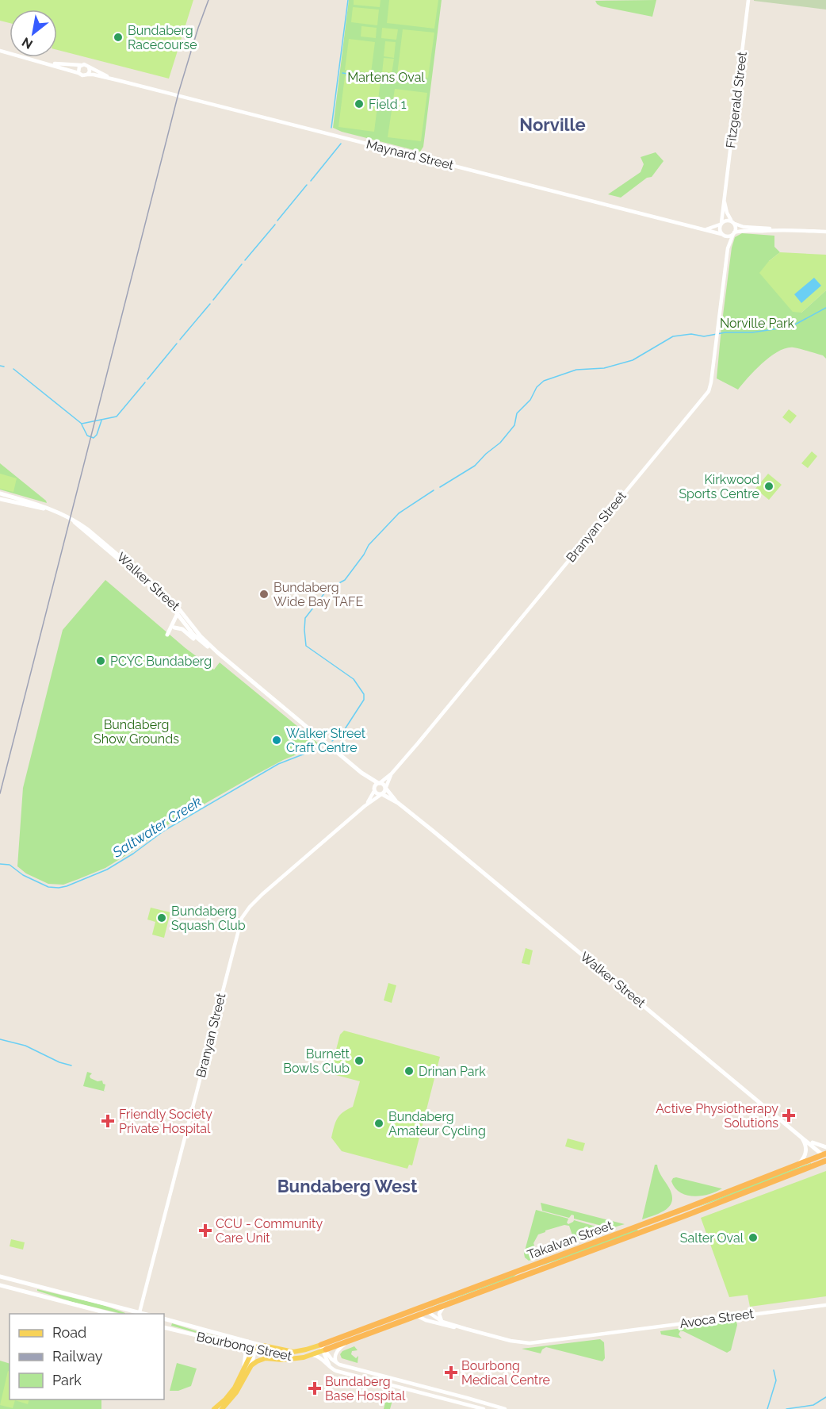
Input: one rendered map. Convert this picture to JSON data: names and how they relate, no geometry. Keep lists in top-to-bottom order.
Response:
{
  "streets": {
    "highway": ["Takalvan Street"],
    "main road": ["Walker Street", "Bourbong Street"],
    "street": [
      "Fitzgerald Street",
      "Maynard Street",
      "Branyan Street",
      "Avoca Street"
    ]
  },
  "crossings": [
    ["Fitzgerald Street", "Maynard Street"],
    ["Fitzgerald Street", "Branyan Street"],
    ["Maynard Street", "Branyan Street"],
    ["Branyan Street", "Walker Street"],
    ["Walker Street", "Takalvan Street"],
    ["Takalvan Street", "Bourbong Street"]
  ],
  "districts": ["Norville", "Bundaberg West"],
  "water": ["Saltwater Creek"],
  "parks": ["Martens Oval", "Norville Park", "Bundaberg Show Grounds"],
  "places": {
    "other": [
      "Bundaberg Racecourse",
      "Field 1",
      "Kirkwood Sports Centre",
      "Bundaberg Wide Bay TAFE",
      "PCYC Bundaberg",
      "Walker Street Craft Centre",
      "Bundaberg Squash Club",
      "Burnett Bowls Club",
      "Drinan Park",
      "Bundaberg Amateur Cycling",
      "Salter Oval"
    ],
    "health": [
      "Active Physiotherapy Solutions",
      "Friendly Society Private Hospital",
      "CCU - Community Care Unit",
      "Bourbong Medical Centre",
      "Bundaberg Base Hospital"
    ]
  },
  "legend": ["Road", "Railway", "Park"],
  "north": "bottom left"
}
